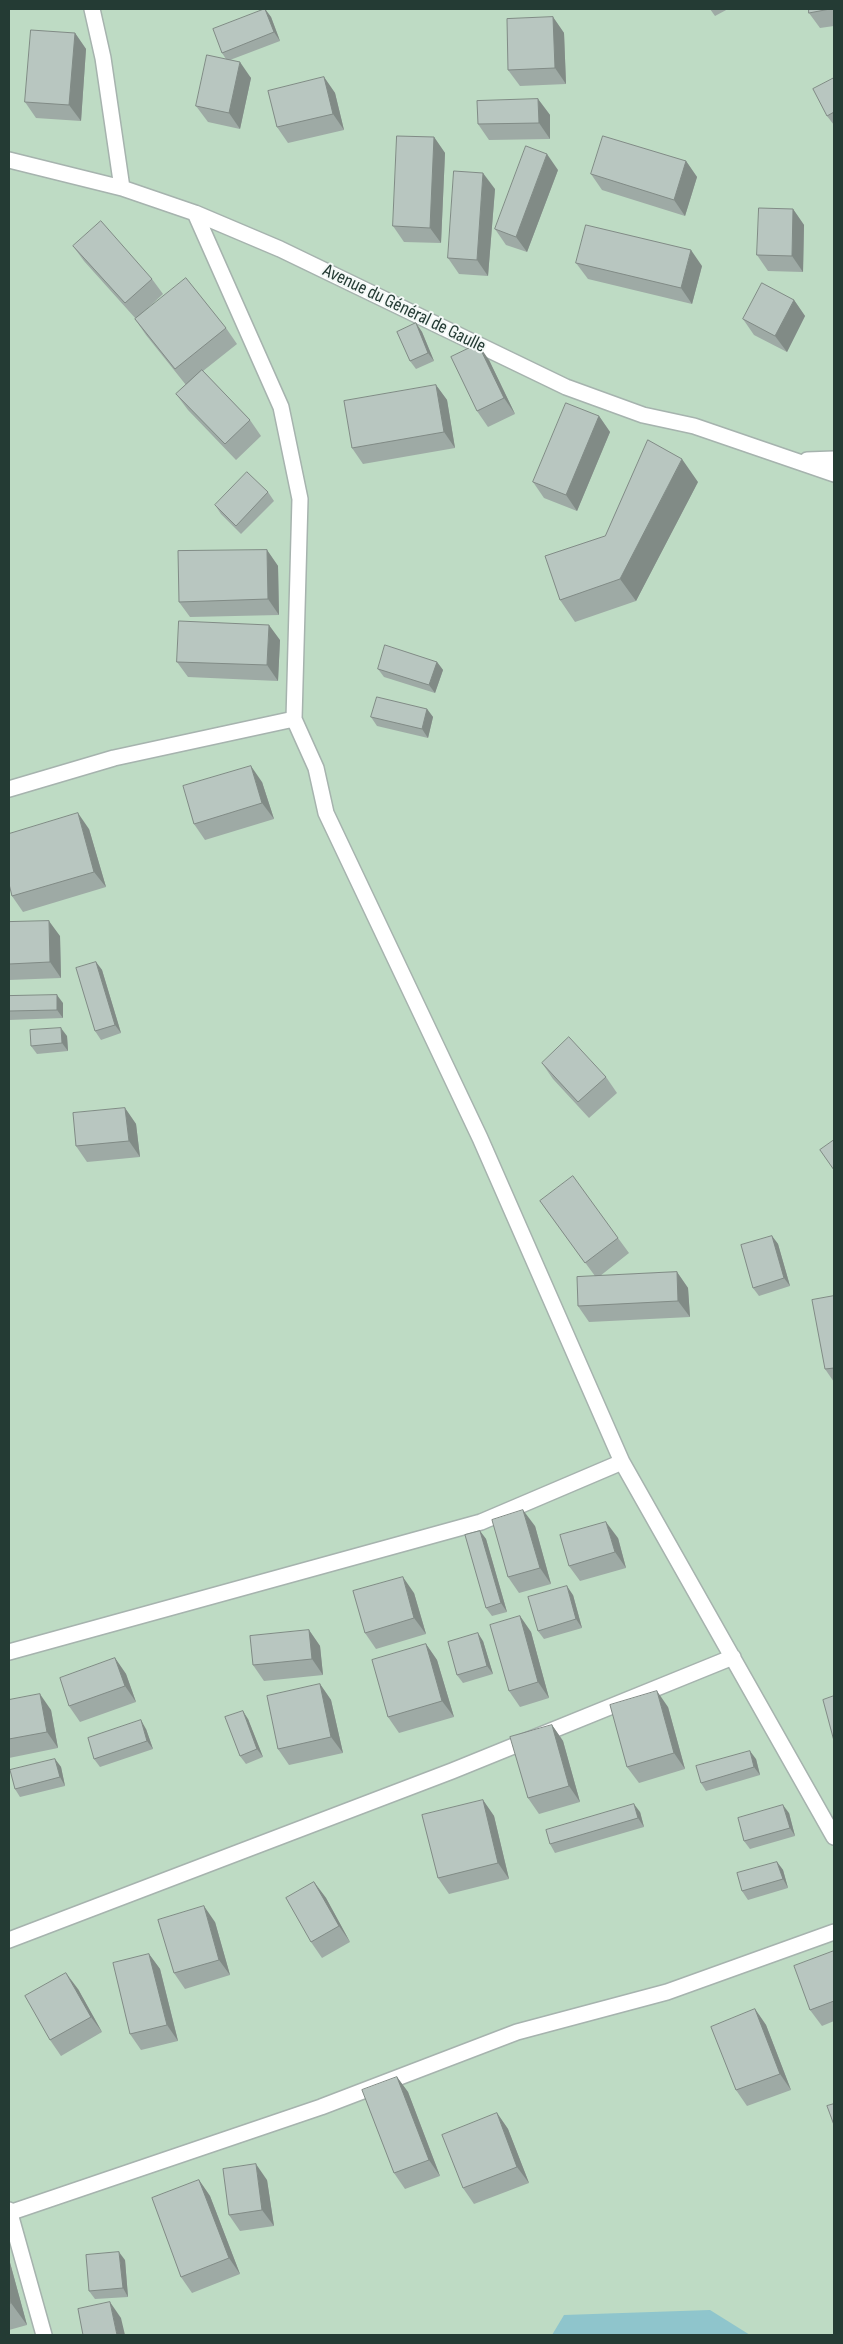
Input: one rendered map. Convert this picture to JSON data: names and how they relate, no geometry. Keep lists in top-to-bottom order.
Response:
{
  "streets": {
    "street": ["Avenue du Général de Gaulle"]
  }
}
